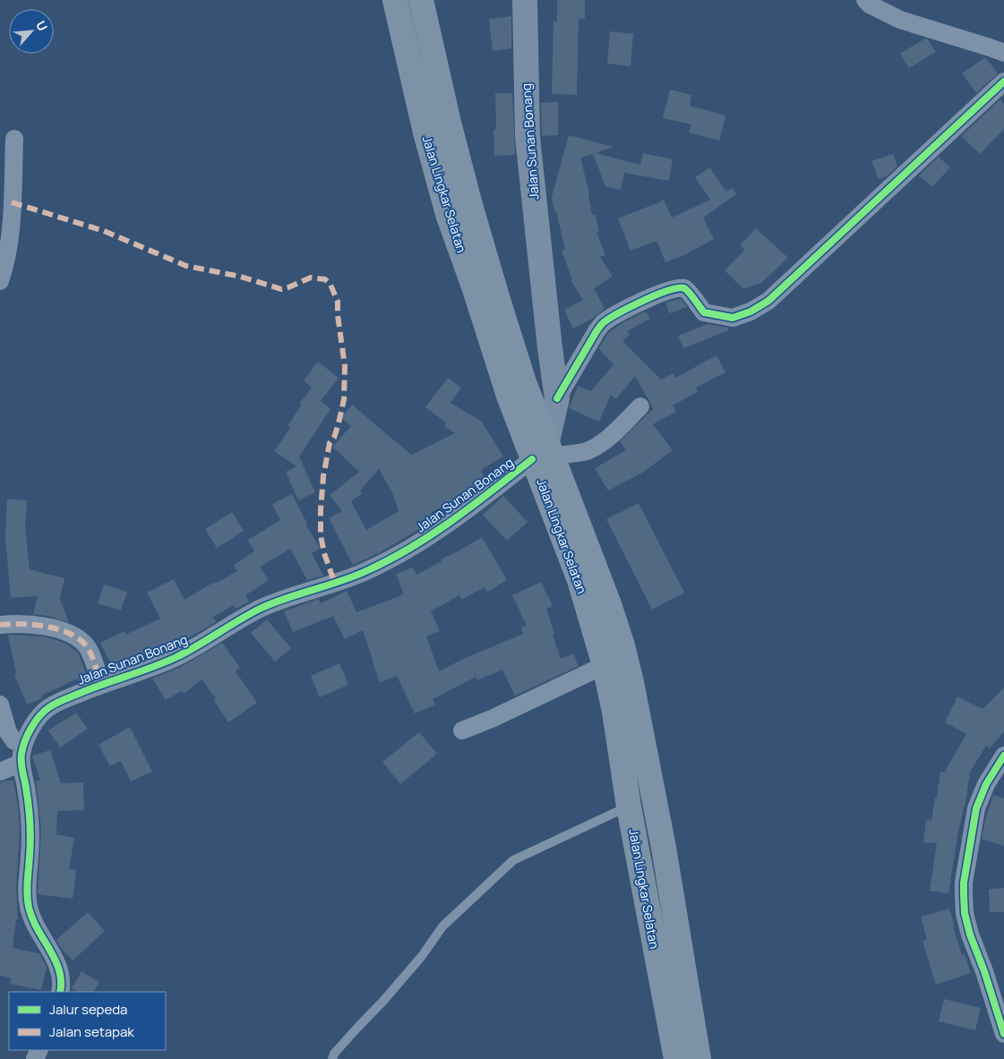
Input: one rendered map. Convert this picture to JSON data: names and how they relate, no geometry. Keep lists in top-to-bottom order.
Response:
{
  "streets": {
    "highway": ["Jalan Lingkar Selatan"],
    "street": ["Jalan Sunan Bonang"]
  },
  "crossings": [
    ["Jalan Sunan Bonang", "Jalan Lingkar Selatan"]
  ],
  "legend": ["Jalur sepeda", "Jalan setapak"],
  "north": "top right"
}
